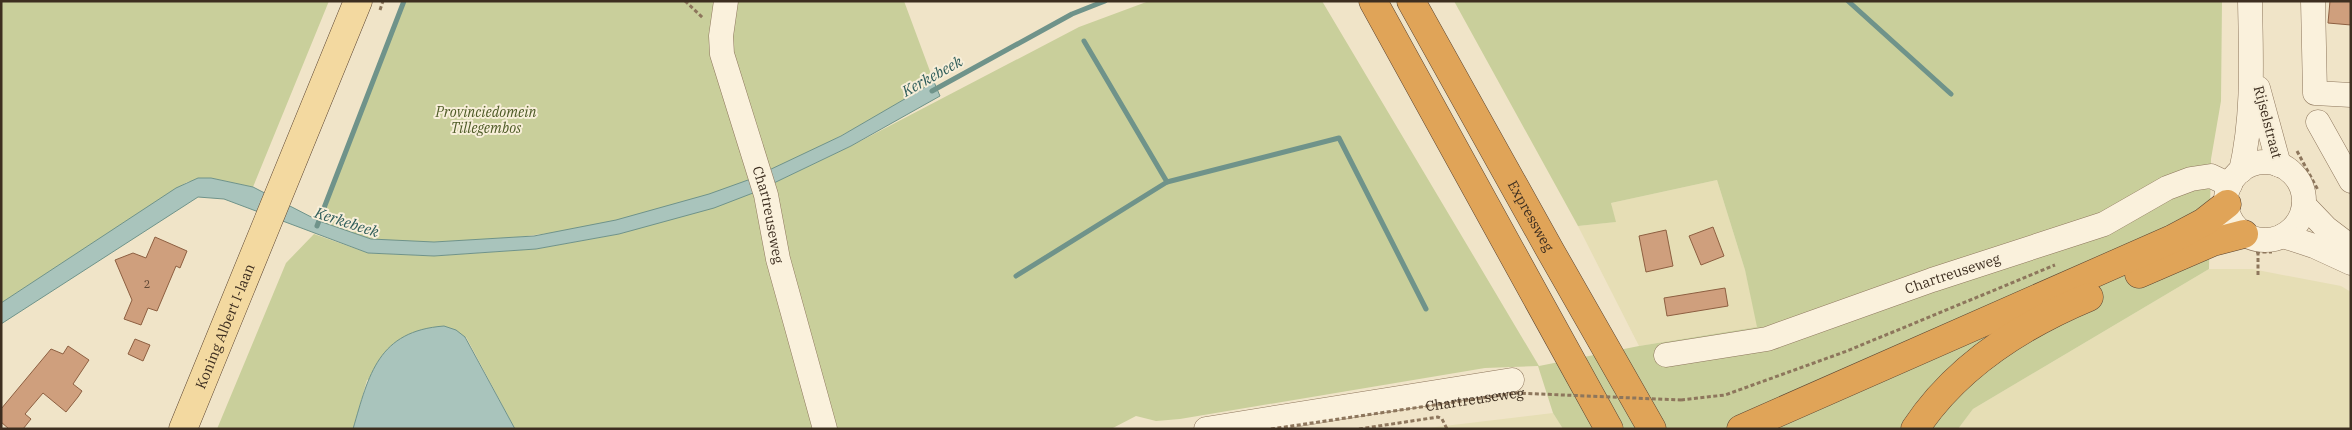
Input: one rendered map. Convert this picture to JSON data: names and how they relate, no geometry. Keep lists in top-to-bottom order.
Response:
{
  "streets": {
    "highway": ["Expressweg"],
    "main road": ["Koning Albert I-laan"],
    "street": ["Rijselstraat", "Chartreuseweg"]
  },
  "crossings": [
    ["Rijselstraat", "Chartreuseweg"]
  ],
  "water": ["Kerkebeek"],
  "parks": ["Provinciedomein Tillegembos"],
  "house_numbers": ["2"]
}
